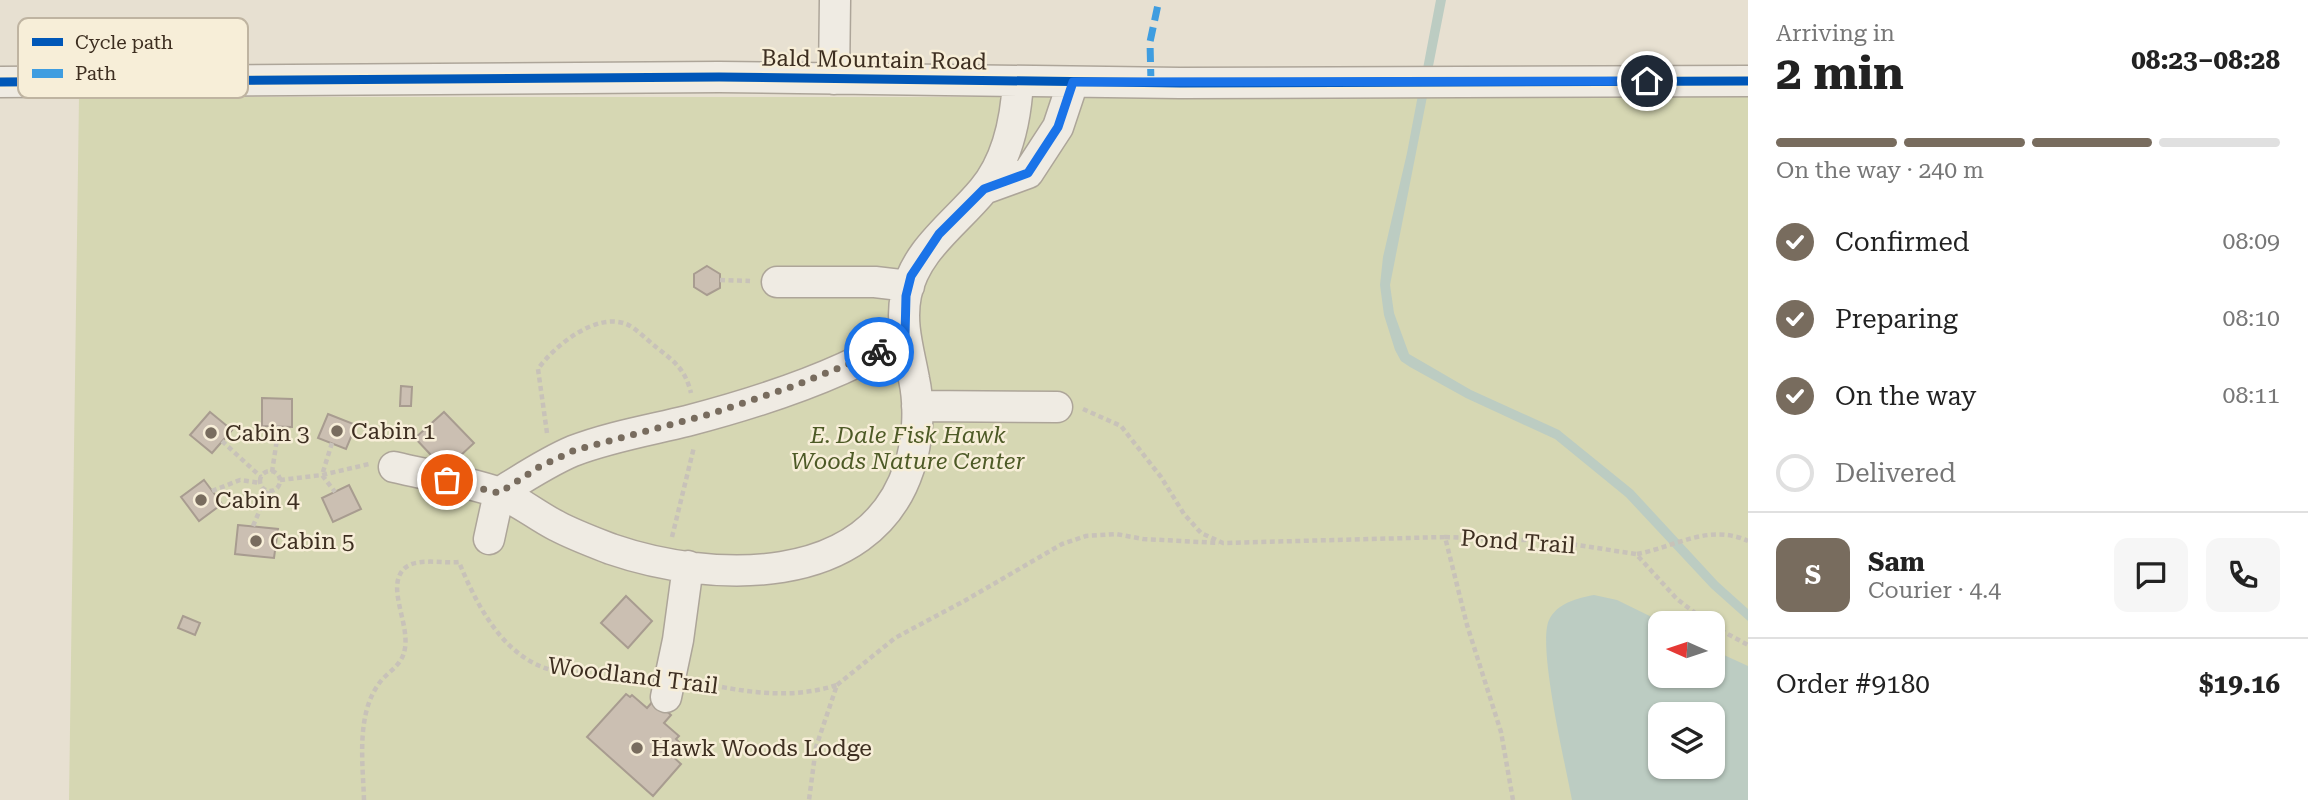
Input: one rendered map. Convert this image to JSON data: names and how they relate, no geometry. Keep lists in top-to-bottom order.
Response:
{
  "streets": {
    "street": ["Bald Mountain Road"],
    "path": ["Pond Trail", "Woodland Trail"]
  },
  "parks": ["E. Dale Fisk Hawk Woods Nature Center"],
  "places": [
    "Cabin 1",
    "Cabin 3",
    "Cabin 4",
    "Cabin 5",
    "Hawk Woods Lodge"
  ],
  "legend": ["Cycle path", "Path"],
  "north": "left",
  "page": {
    "heading": ["2 min", "Arriving in", "08:23–08:28"],
    "panel": [
      "Sam",
      "Courier · 4.4",
      "Order #9180",
      "$19.16"
    ],
    "bar": "On the way · 240 m",
    "list": [
      ["Confirmed", "08:09"],
      ["Preparing", "08:10"],
      ["On the way", "08:11"],
      "Delivered"
    ],
    "round": "S"
  }
}
